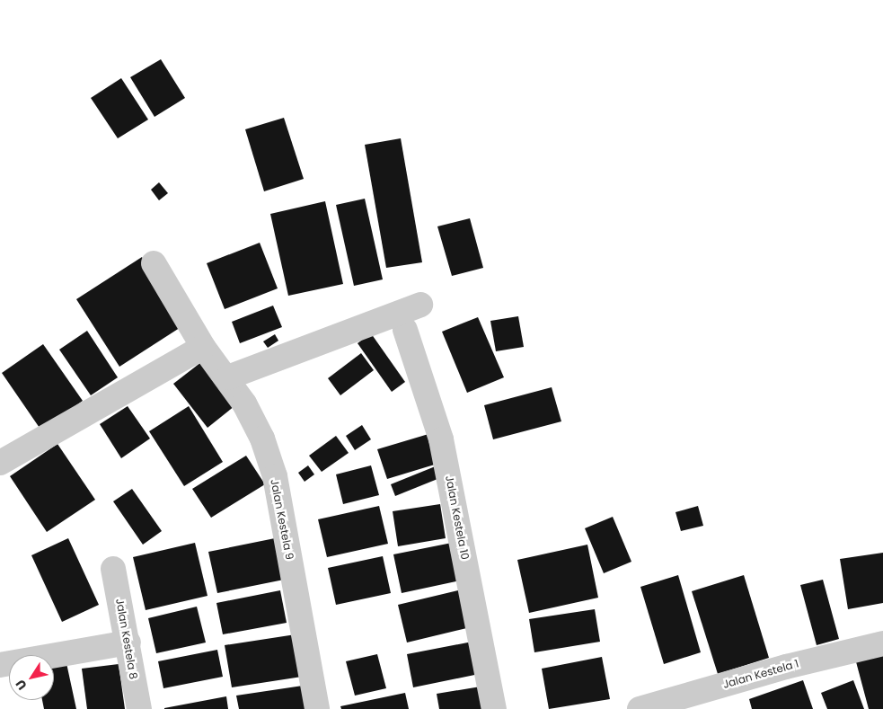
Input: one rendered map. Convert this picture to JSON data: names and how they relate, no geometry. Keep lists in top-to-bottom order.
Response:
{
  "streets": {
    "street": [
      "Jalan Kestela 10",
      "Jalan Kestela 9",
      "Jalan Kestela 8",
      "Jalan Kestela 1"
    ]
  },
  "north": "bottom left"
}
